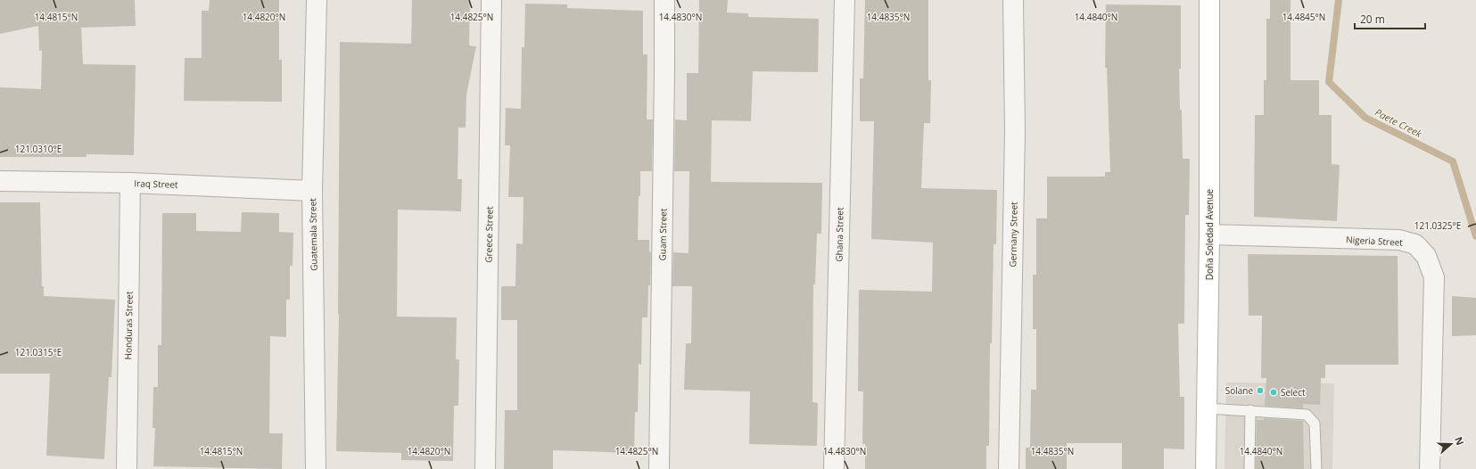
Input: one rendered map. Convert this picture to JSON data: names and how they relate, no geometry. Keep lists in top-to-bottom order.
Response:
{
  "streets": {
    "main road": ["Doña Soledad Avenue"],
    "street": [
      "Iraq Street",
      "Guatemala Street",
      "Greece Street",
      "Guam Street",
      "Ghana Street",
      "Germany Street",
      "Nigeria Street",
      "Honduras Street"
    ]
  },
  "crossings": [
    ["Iraq Street", "Guatemala Street"],
    ["Iraq Street", "Honduras Street"],
    ["Doña Soledad Avenue", "Nigeria Street"]
  ],
  "water": ["Paete Creek"],
  "places": ["Solane", "Select"],
  "scale_bar": "20 m",
  "north": "right",
  "coordinates": [
    "14.4815°N",
    "14.4820°N",
    "14.4825°N",
    "14.4830°N",
    "14.4835°N",
    "14.4840°N",
    "14.4845°N",
    "121.0310°E",
    "121.0325°E",
    "121.0315°E"
  ]
}
